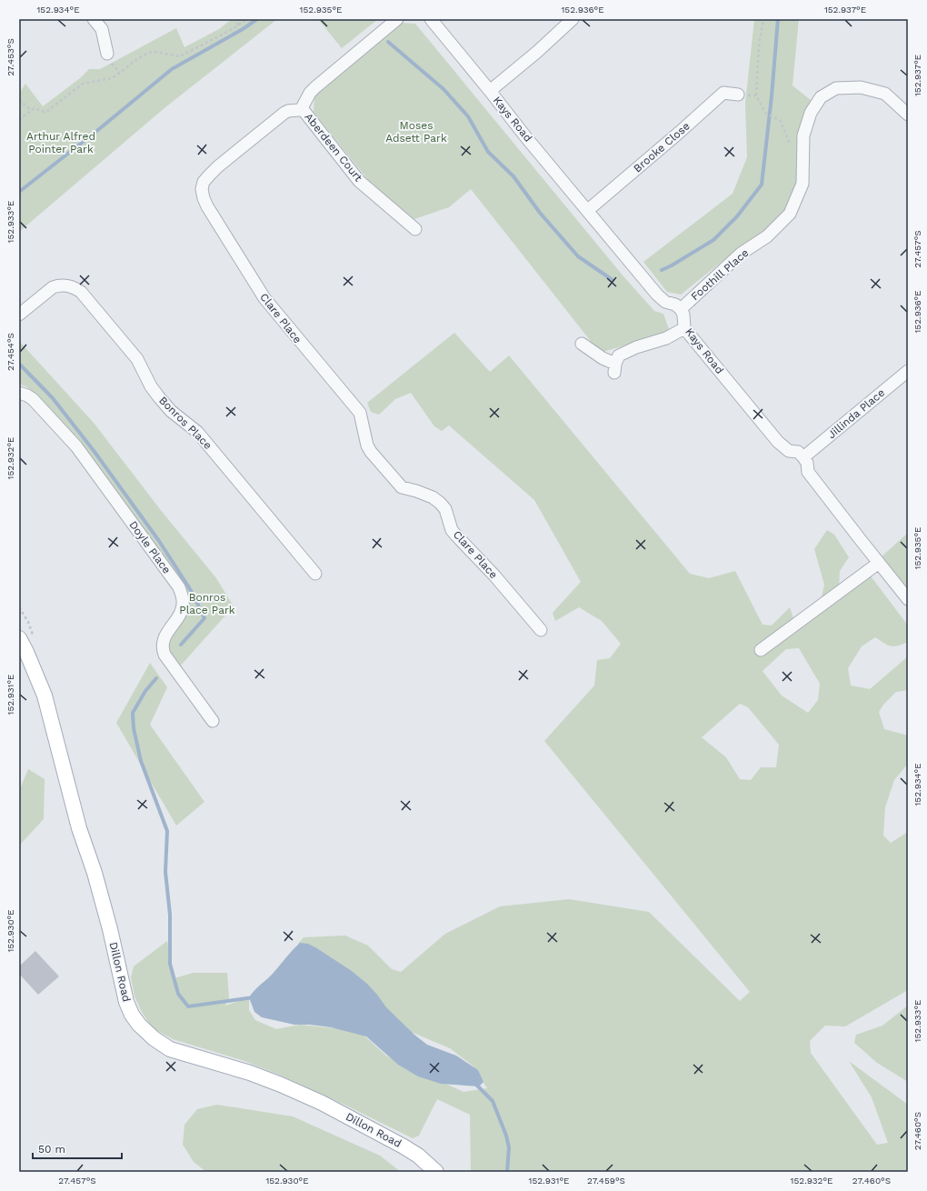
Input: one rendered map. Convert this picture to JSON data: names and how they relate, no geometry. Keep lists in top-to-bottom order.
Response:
{
  "streets": {
    "main road": ["Dillon Road"],
    "street": [
      "Kays Road",
      "Aberdeen Court",
      "Brooke Close",
      "Foothill Place",
      "Clare Place",
      "Jillinda Place",
      "Bonros Place",
      "Doyle Place"
    ]
  },
  "crossings": [
    ["Kays Road", "Brooke Close"],
    ["Kays Road", "Foothill Place"],
    ["Kays Road", "Jillinda Place"],
    ["Aberdeen Court", "Clare Place"]
  ],
  "parks": ["Moses Adsett Park", "Arthur Alfred Pointer Park", "Bonros Place Park"],
  "scale_bar": "50 m",
  "coordinates": [
    "152.934°E",
    "152.935°E",
    "152.936°E",
    "152.937°E",
    "27.453°S",
    "152.933°E",
    "27.457°S",
    "27.454°S",
    "152.932°E",
    "152.931°E",
    "152.930°E",
    "27.460°S",
    "27.459°S"
  ]
}
